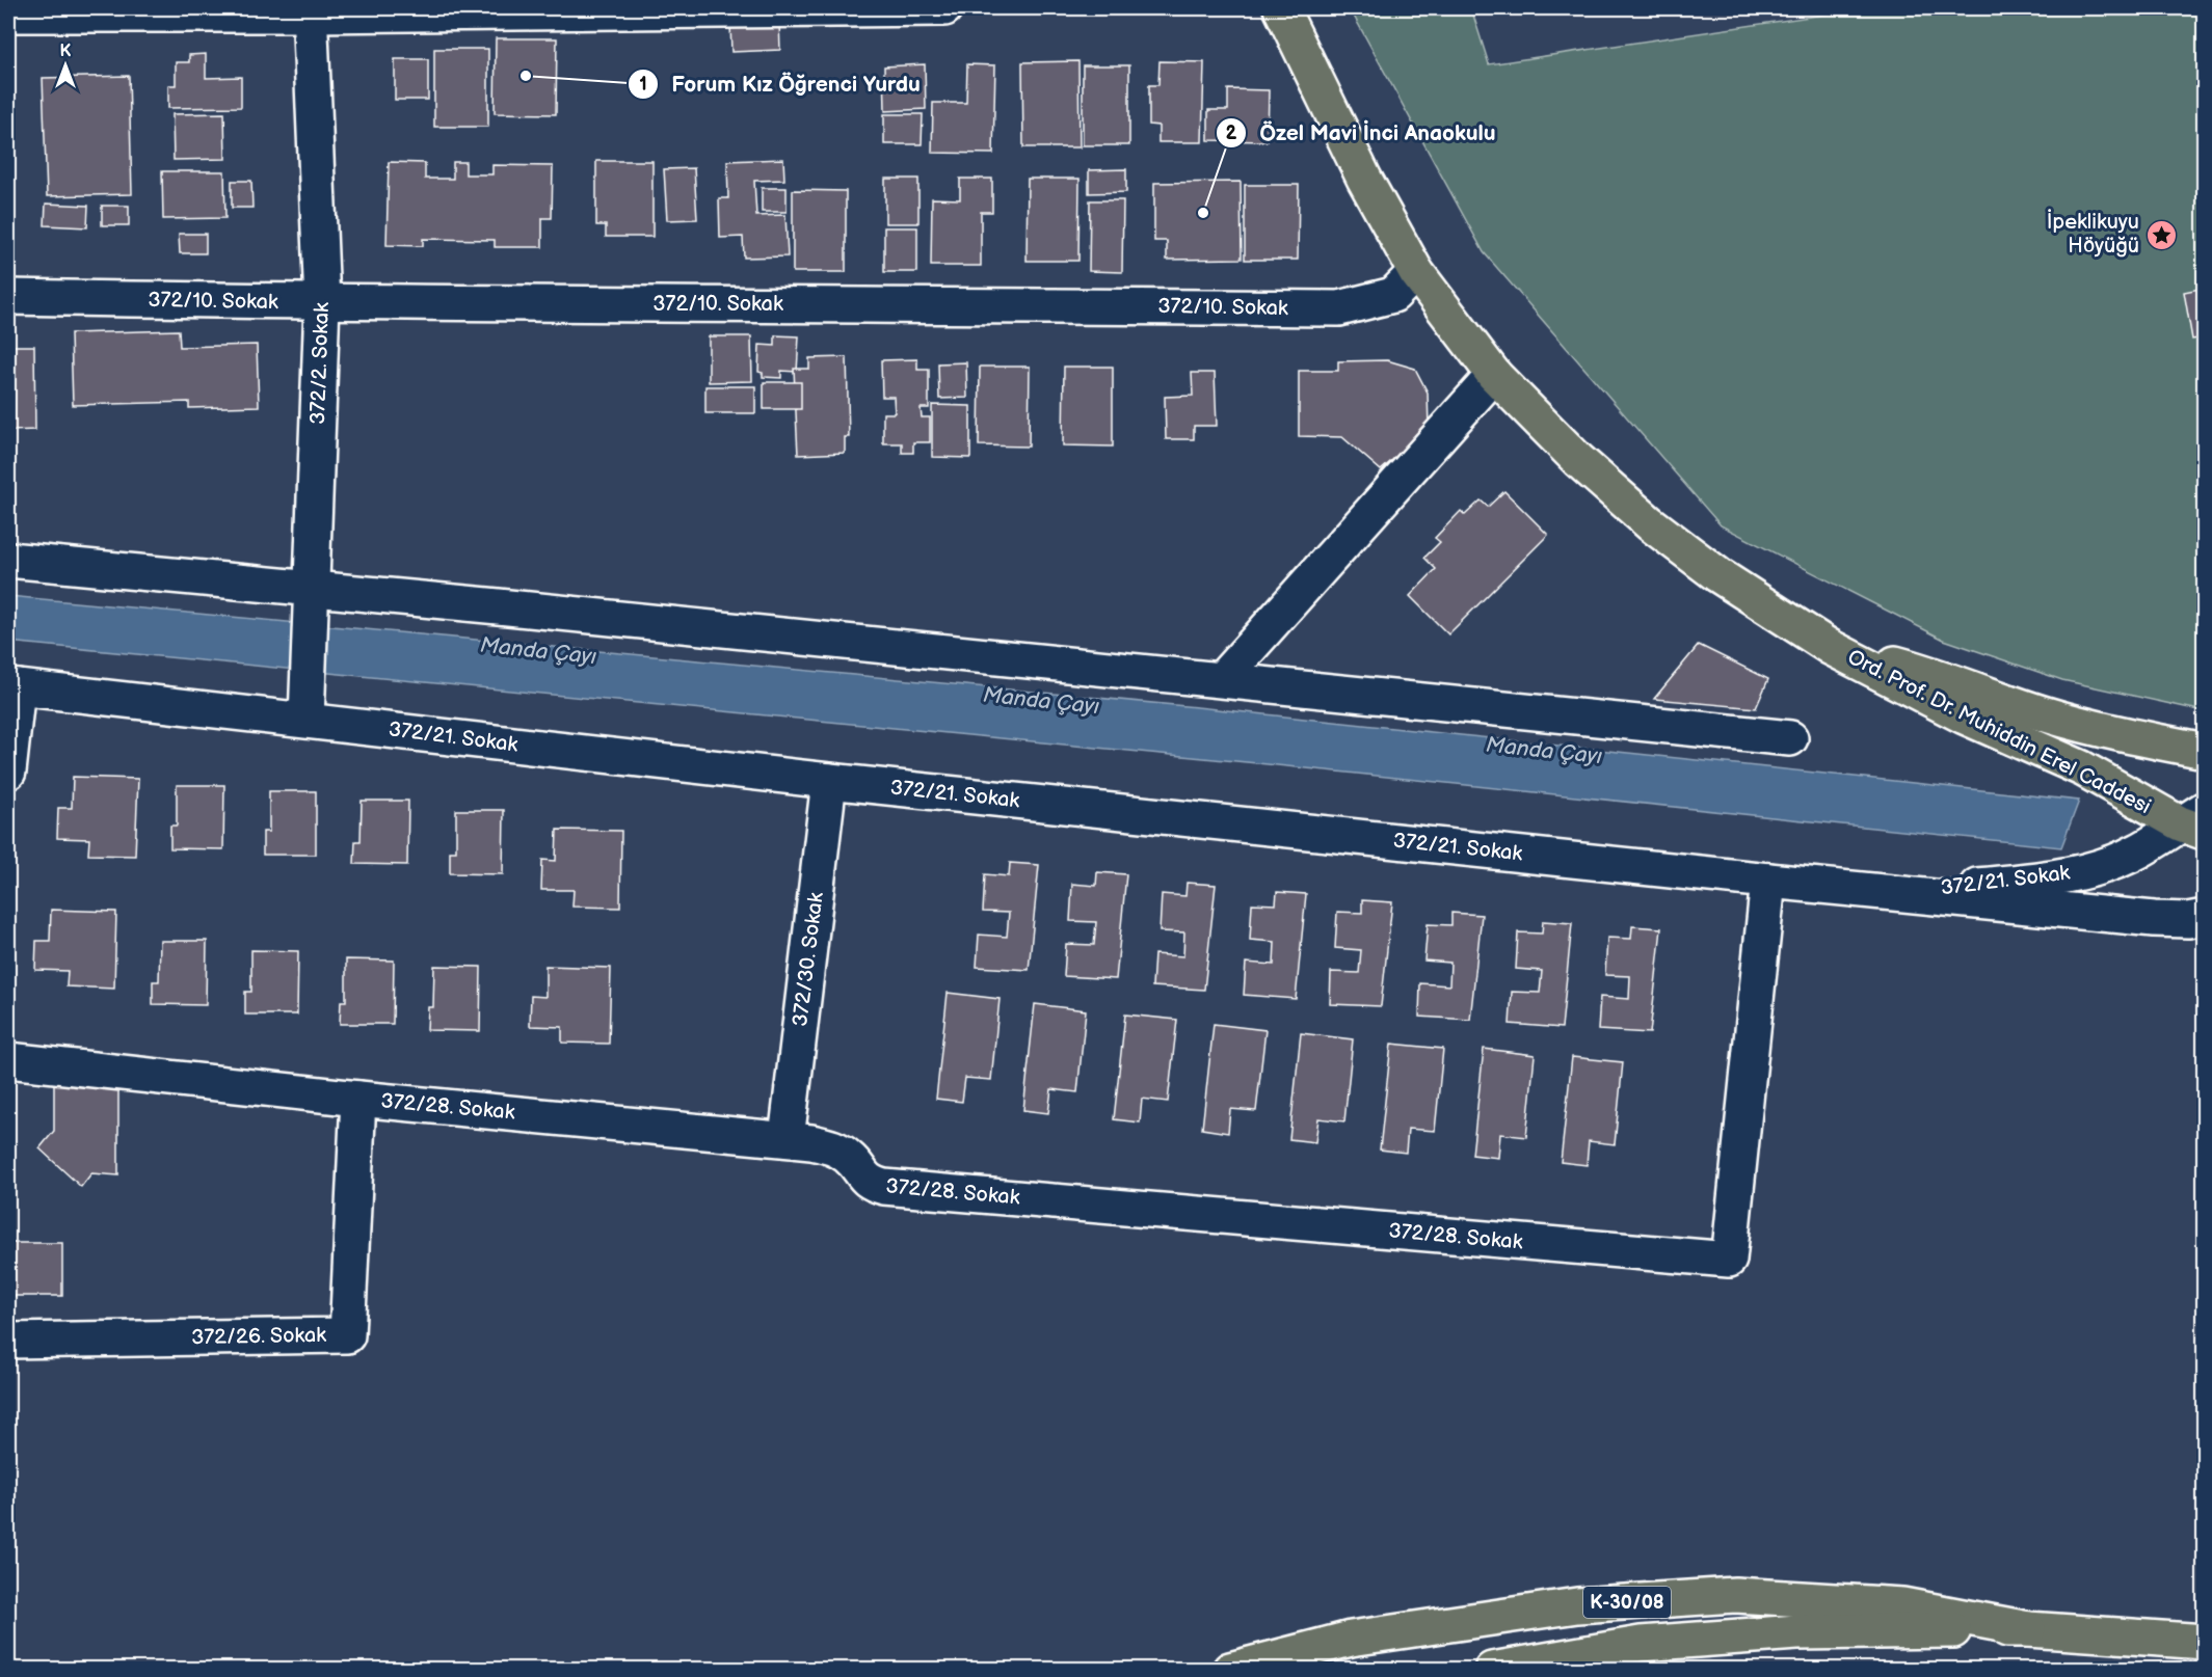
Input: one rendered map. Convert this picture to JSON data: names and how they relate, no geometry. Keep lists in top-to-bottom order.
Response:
{
  "streets": {
    "main road": ["Ord. Prof. Dr. Muhiddin Erel Caddesi", "K-30/08"],
    "street": [
      "372/10. Sokak",
      "372/2. Sokak",
      "372/21. Sokak",
      "372/30. Sokak",
      "372/28. Sokak",
      "372/26. Sokak"
    ]
  },
  "crossings": [
    ["372/10. Sokak", "372/2. Sokak"],
    ["372/10. Sokak", "Ord. Prof. Dr. Muhiddin Erel Caddesi"],
    ["372/2. Sokak", "372/21. Sokak"],
    ["Ord. Prof. Dr. Muhiddin Erel Caddesi", "372/21. Sokak"],
    ["372/21. Sokak", "372/30. Sokak"],
    ["372/21. Sokak", "372/28. Sokak"],
    ["372/30. Sokak", "372/28. Sokak"],
    ["372/28. Sokak", "372/26. Sokak"]
  ],
  "water": ["Manda Çayı"],
  "places": {
    "other": ["Forum Kız Öğrenci Yurdu", "Özel Mavi İnci Anaokulu"],
    "place": ["İpeklikuyu Höyüğü"]
  },
  "north": "top"
}
